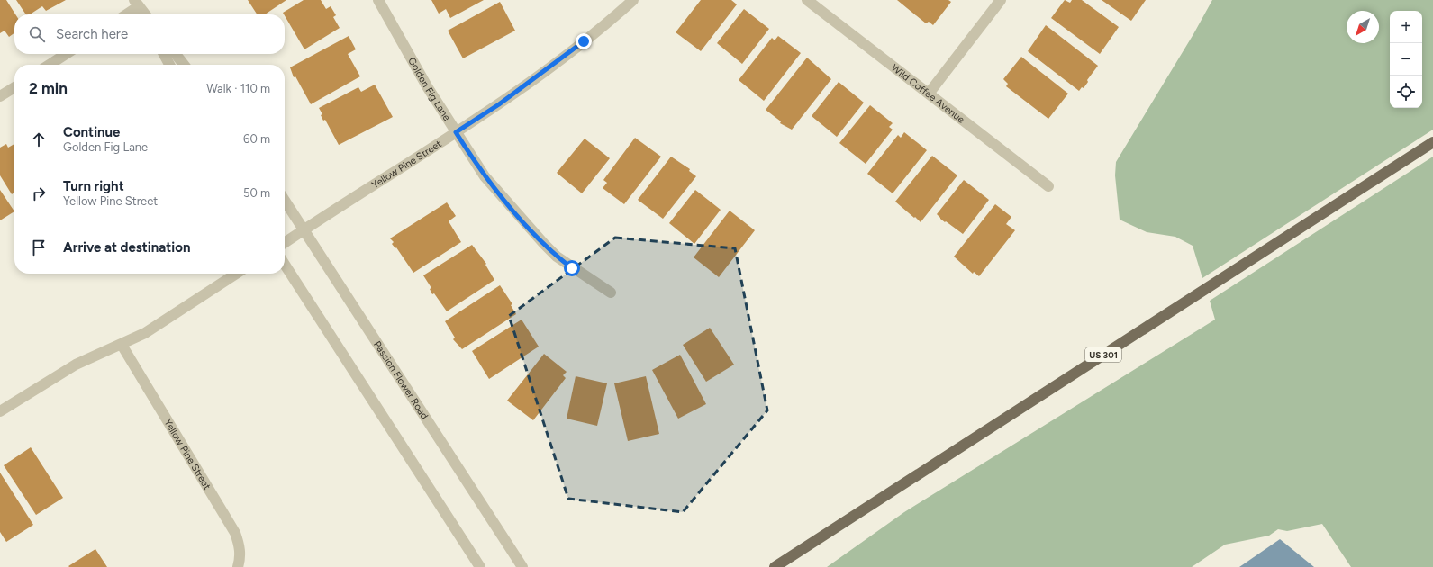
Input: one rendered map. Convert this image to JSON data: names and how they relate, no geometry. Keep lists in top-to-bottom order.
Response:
{
  "streets": {
    "main road": ["US 301"],
    "street": [
      "Golden Fig Lane",
      "Wild Coffee Avenue",
      "Yellow Pine Street",
      "Passion Flower Road"
    ]
  },
  "crossings": [
    ["Golden Fig Lane", "Yellow Pine Street"],
    ["Yellow Pine Street", "Passion Flower Road"]
  ],
  "north": "bottom left",
  "page": {
    "map_buttons": ["+", "−"],
    "search": "Search here",
    "heading": ["2 min", "Walk · 110 m"],
    "list": [
      ["Continue", "Golden Fig Lane", "60 m"],
      ["Turn right", "Yellow Pine Street", "50 m"],
      "Arrive at destination"
    ]
  }
}
